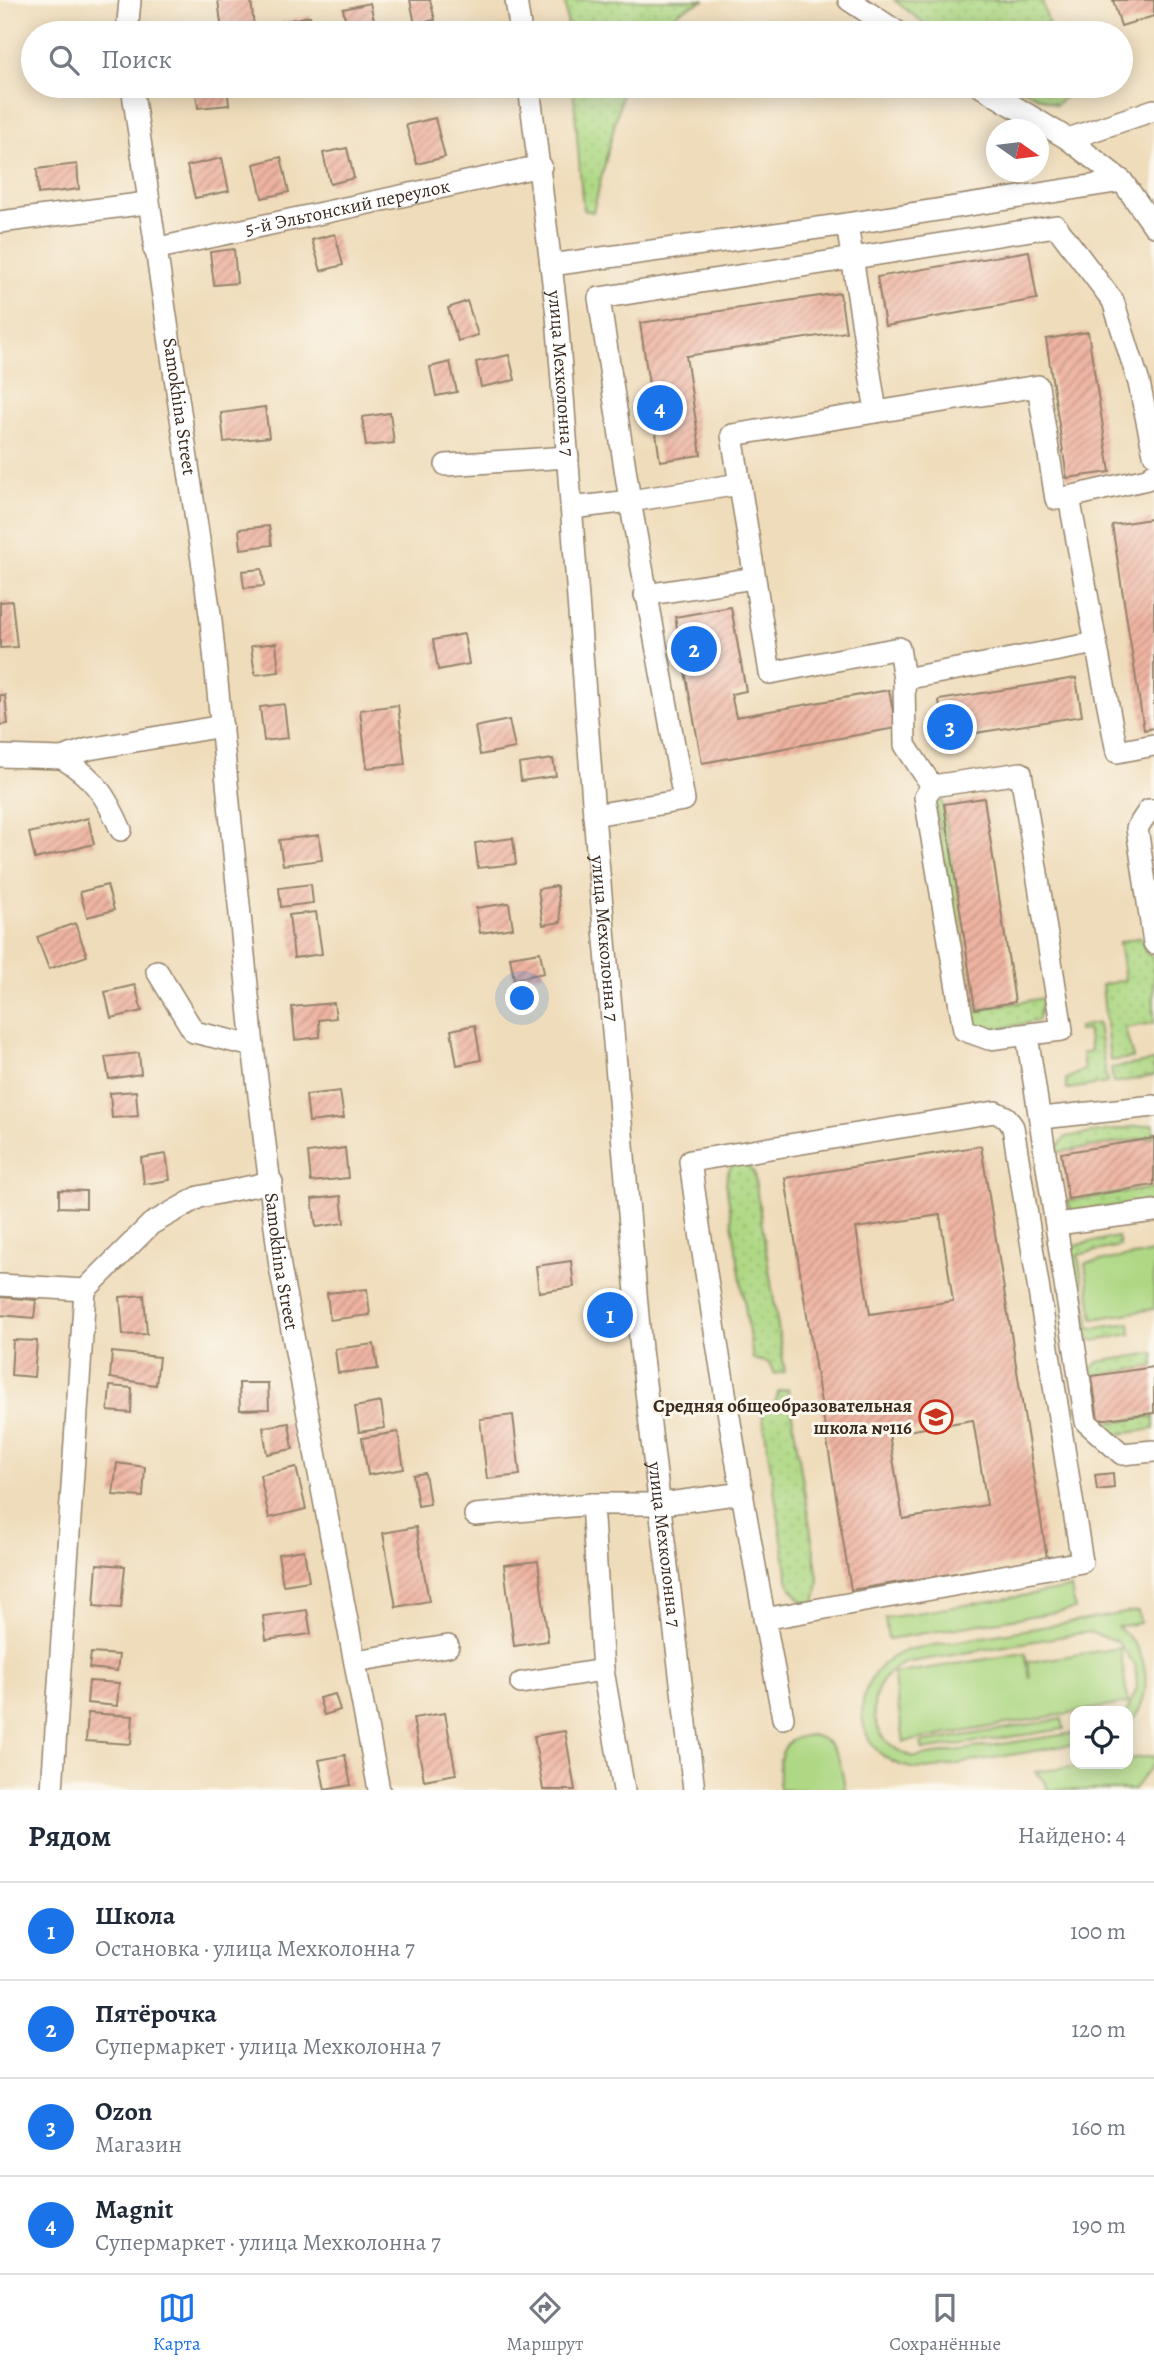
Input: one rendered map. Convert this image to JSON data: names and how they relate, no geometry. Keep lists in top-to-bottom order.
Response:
{
  "streets": {
    "street": ["5-й Эльтонский переулок", "улица Мехколонна 7", "Samokhina Street"]
  },
  "crossings": [
    ["5-й Эльтонский переулок", "улица Мехколонна 7"],
    ["5-й Эльтонский переулок", "Samokhina Street"]
  ],
  "places": {
    "school or university": ["Средняя общеобразовательная школа №116"]
  },
  "north": "right",
  "page": {
    "search": "Поиск",
    "pins": [
      "4",
      "2",
      "3",
      "1"
    ],
    "heading": ["Рядом", "Найдено: 4"],
    "list": [
      {
        "mark": "1",
        "name": "Школа",
        "note": "Остановка · улица Мехколонна 7",
        "value": "100 m"
      },
      {
        "mark": "2",
        "name": "Пятёрочка",
        "note": "Супермаркет · улица Мехколонна 7",
        "value": "120 m"
      },
      {
        "mark": "3",
        "name": "Ozon",
        "note": "Магазин",
        "value": "160 m"
      },
      {
        "mark": "4",
        "name": "Magnit",
        "note": "Супермаркет · улица Мехколонна 7",
        "value": "190 m"
      }
    ],
    "nav": ["Карта", "Маршрут", "Сохранённые"]
  }
}
